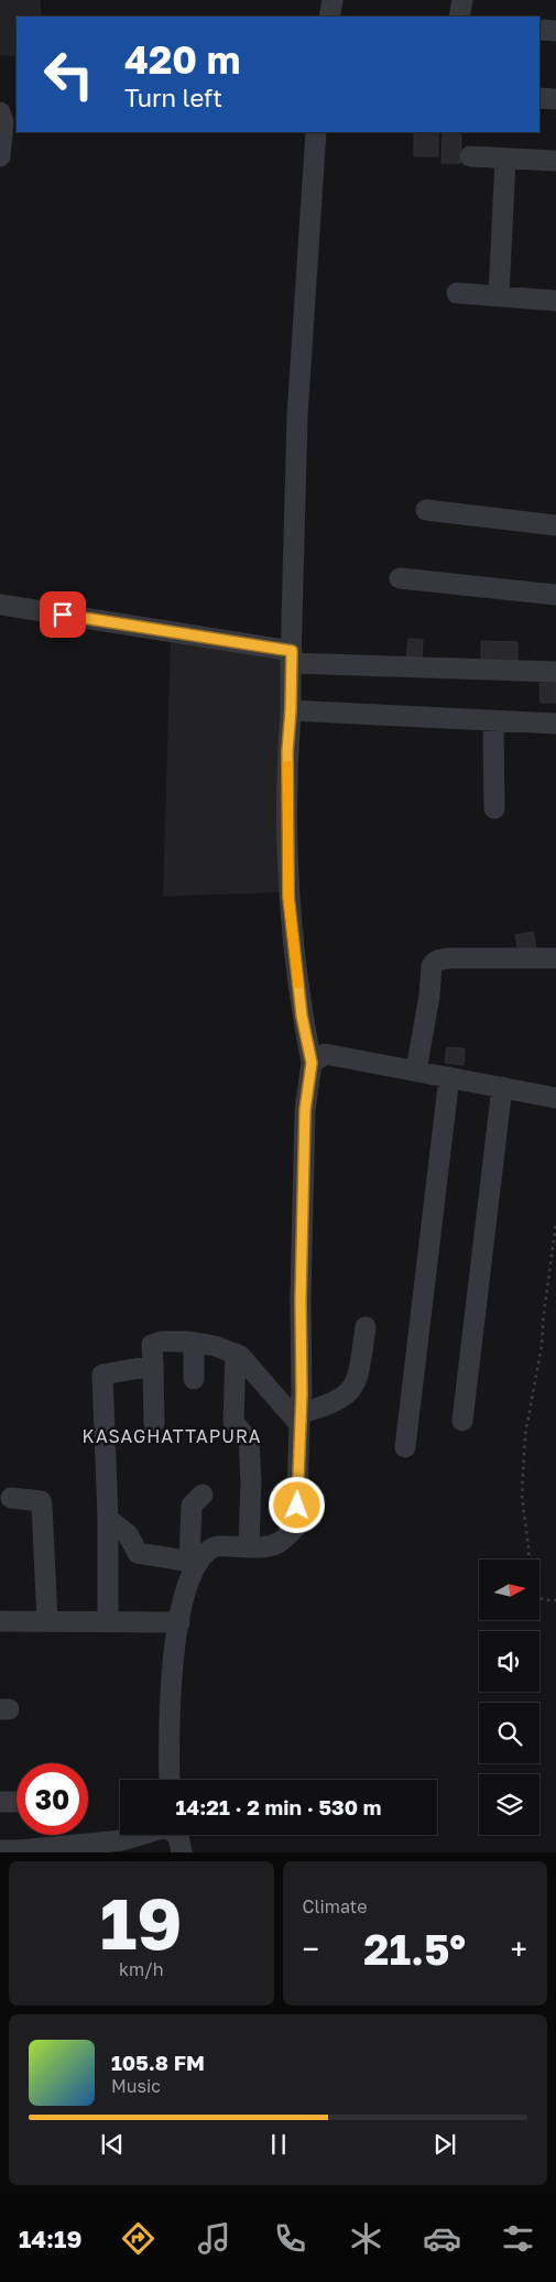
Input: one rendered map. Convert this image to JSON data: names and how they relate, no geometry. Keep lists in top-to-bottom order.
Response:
{
  "districts": ["KASAGHATTAPURA"],
  "north": "right",
  "page": {
    "turn": ["420 m", "Turn left"],
    "limit": "30",
    "trip": "14:21 · 2 min · 530 m",
    "tile": [
      ["19", "km/h"],
      "Climate"
    ],
    "heat": ["−", "21.5°", "+"],
    "song": ["105.8 FM", "Music"],
    "tabs": "14:19"
  }
}
